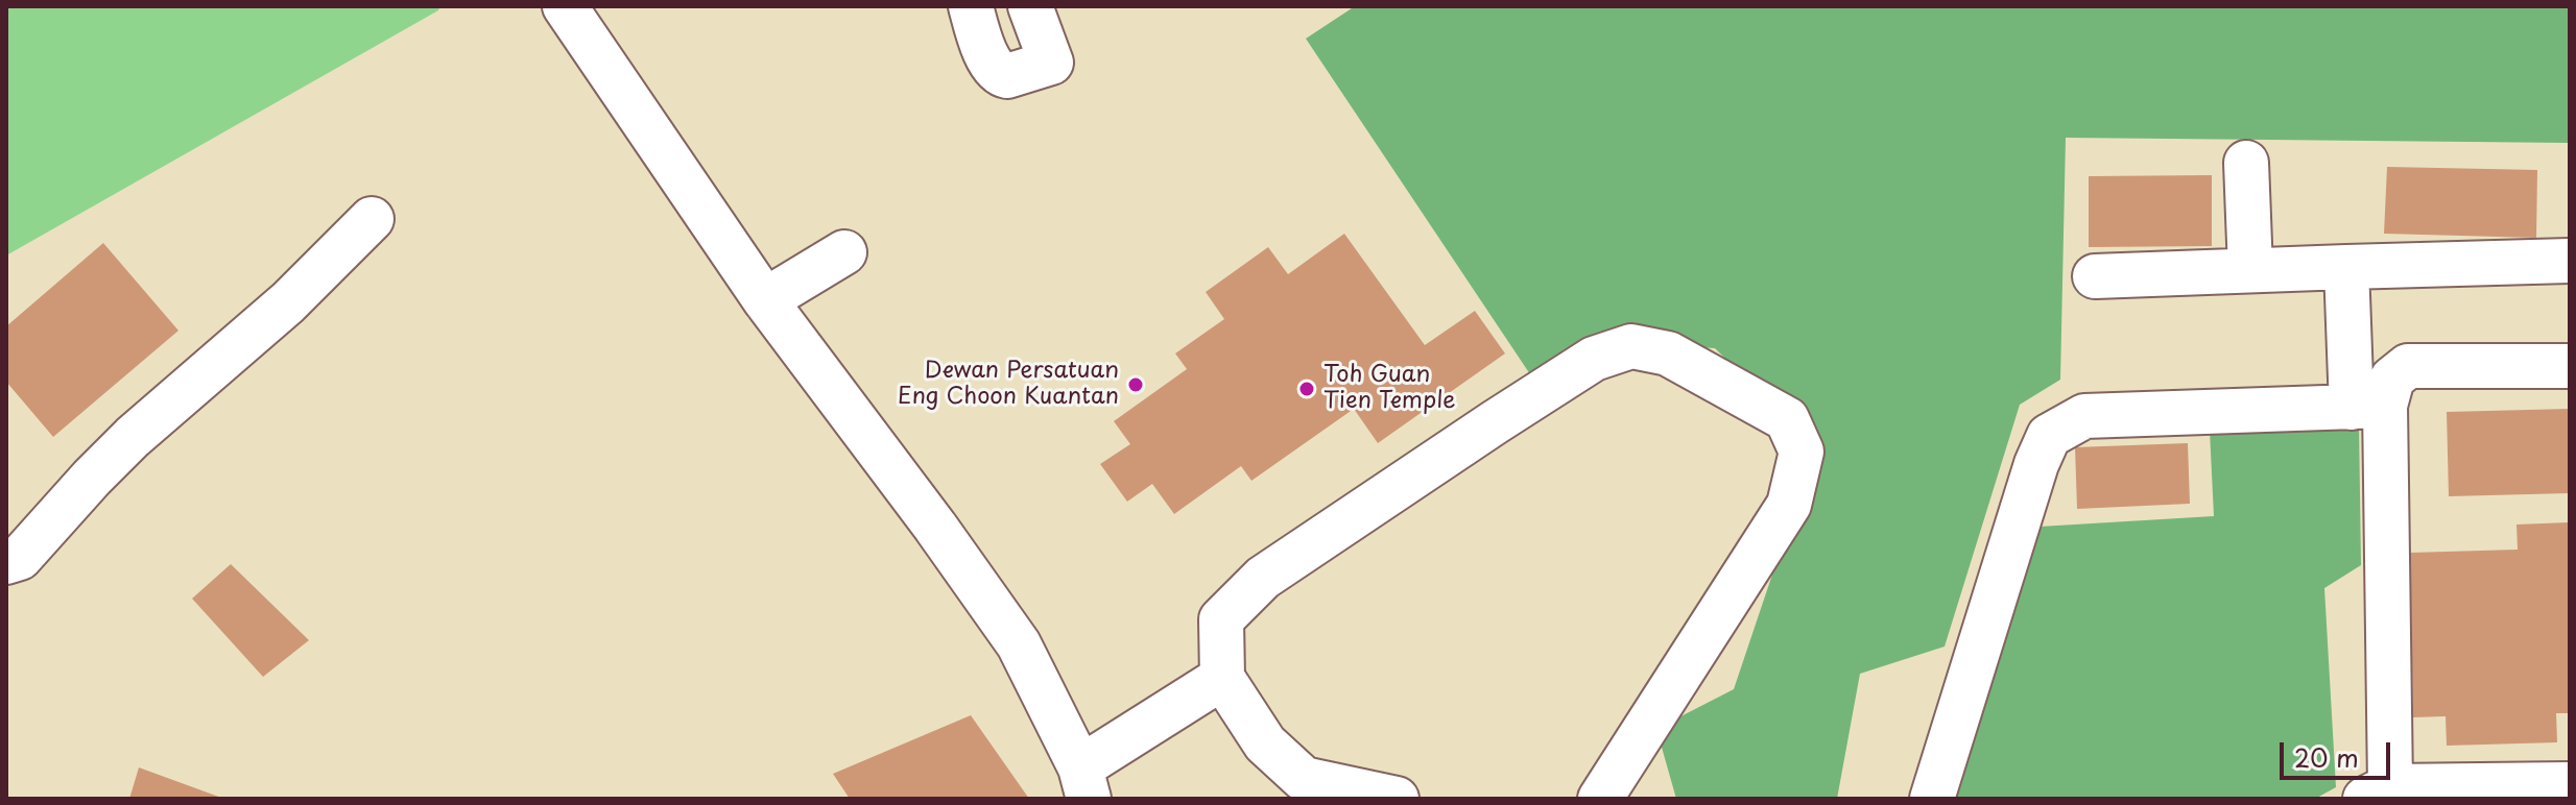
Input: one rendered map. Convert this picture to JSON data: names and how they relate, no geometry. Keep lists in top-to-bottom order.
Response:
{
  "places": ["Dewan Persatuan Eng Choon Kuantan", "Toh Guan Tien Temple"],
  "scale_bar": "20 m"
}
